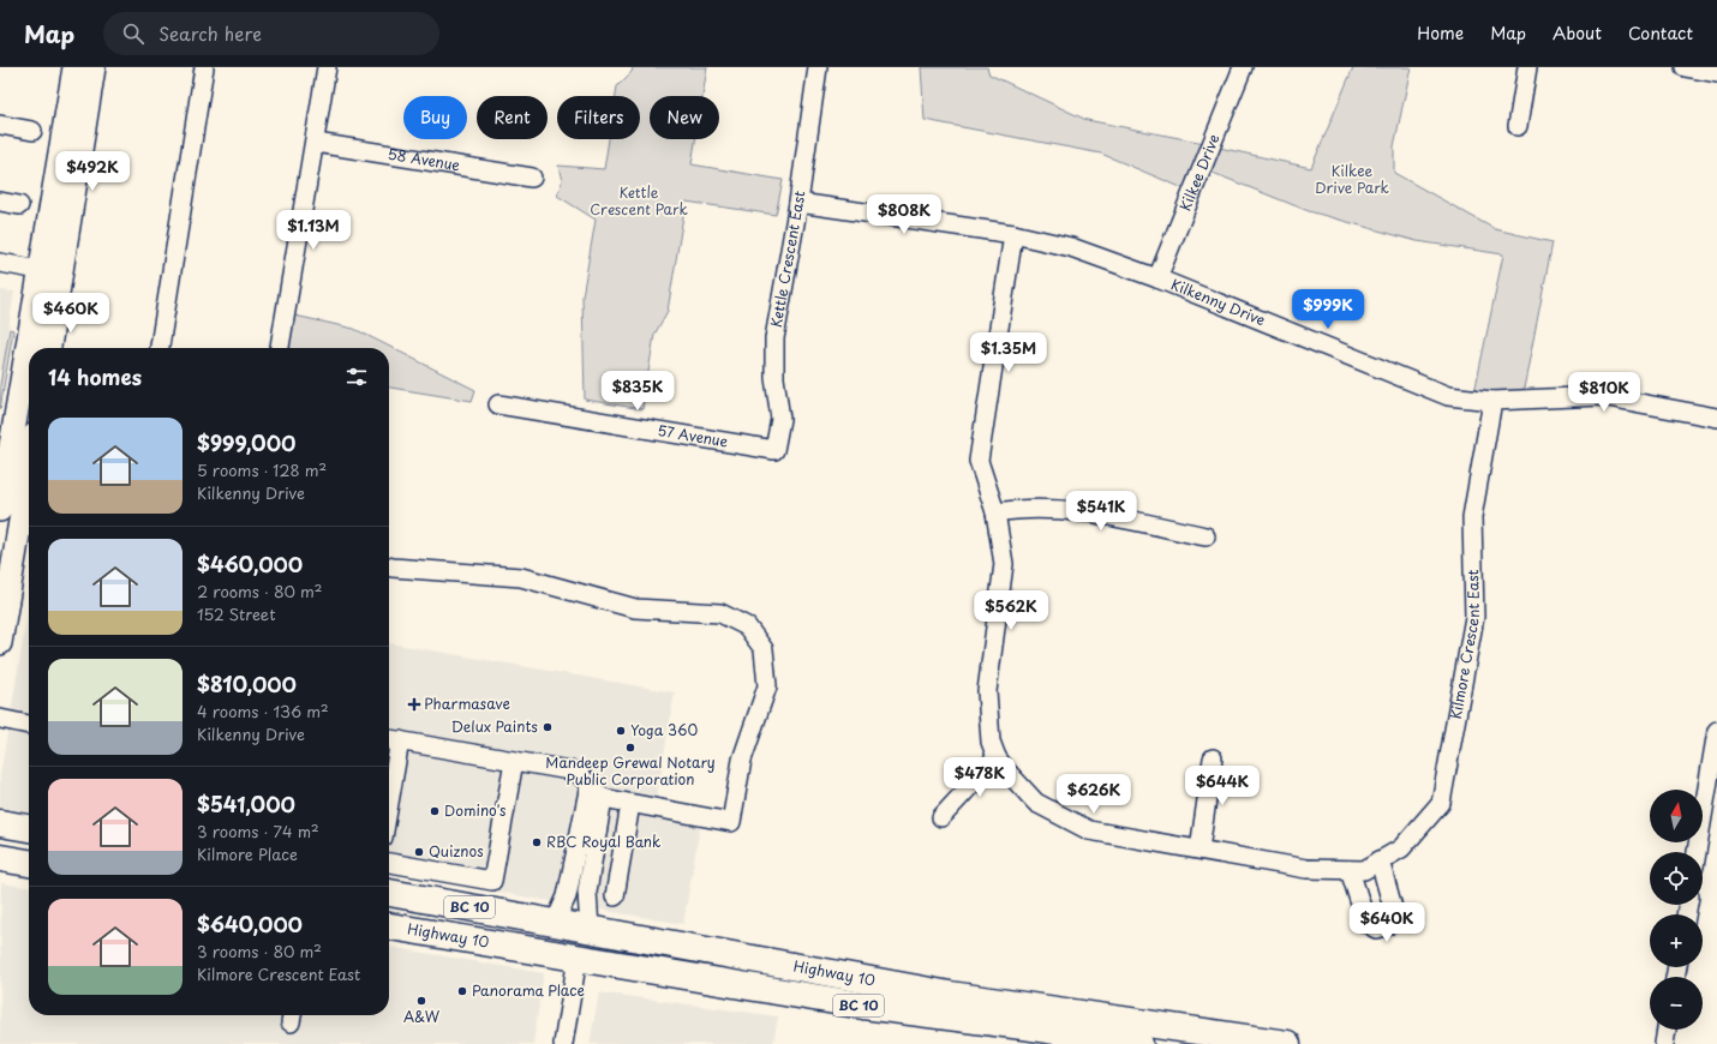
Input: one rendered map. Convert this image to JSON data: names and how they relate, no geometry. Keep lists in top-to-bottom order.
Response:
{
  "streets": {
    "highway": ["BC 10", "Highway 10"],
    "street": [
      "58 Avenue",
      "Kilkee Drive",
      "Kettle Crescent East",
      "Kilkenny Drive",
      "57 Avenue",
      "Kilmore Crescent East"
    ]
  },
  "crossings": [
    ["Kilkee Drive", "Kilkenny Drive"],
    ["Kettle Crescent East", "Kilkenny Drive"],
    ["Kettle Crescent East", "57 Avenue"],
    ["Kilkenny Drive", "Kilmore Crescent East"]
  ],
  "parks": ["Kilkee Drive Park", "Kettle Crescent Park"],
  "places": {
    "health": ["Pharmasave"],
    "other": [
      "Delux Paints",
      "Yoga 360",
      "Mandeep Grewal Notary Public Corporation",
      "Domino's",
      "RBC Royal Bank",
      "Quiznos",
      "Panorama Place",
      "A&W"
    ]
  },
  "north": "top",
  "page": {
    "header": "Map",
    "search": "Search here",
    "nav": [
      "Home",
      "Map",
      "About",
      "Contact"
    ],
    "chip": [
      "Buy",
      "Rent",
      "Filters",
      "New"
    ],
    "price": [
      "$492K",
      "$808K",
      "$1.13M",
      "$999K",
      "$460K",
      "$1.35M",
      "$835K",
      "$810K",
      "$541K",
      "$562K",
      "$478K",
      "$644K",
      "$626K",
      "$640K"
    ],
    "heading": "14 homes",
    "list": [
      {
        "name": "$999,000",
        "note": "5 rooms · 128 m² · Kilkenny Drive"
      },
      {
        "name": "$460,000",
        "note": "2 rooms · 80 m² · 152 Street"
      },
      {
        "name": "$810,000",
        "note": "4 rooms · 136 m² · Kilkenny Drive"
      },
      {
        "name": "$541,000",
        "note": "3 rooms · 74 m² · Kilmore Place"
      },
      {
        "name": "$640,000",
        "note": "3 rooms · 80 m² · Kilmore Crescent East"
      }
    ],
    "map_buttons": ["+", "−"]
  }
}
